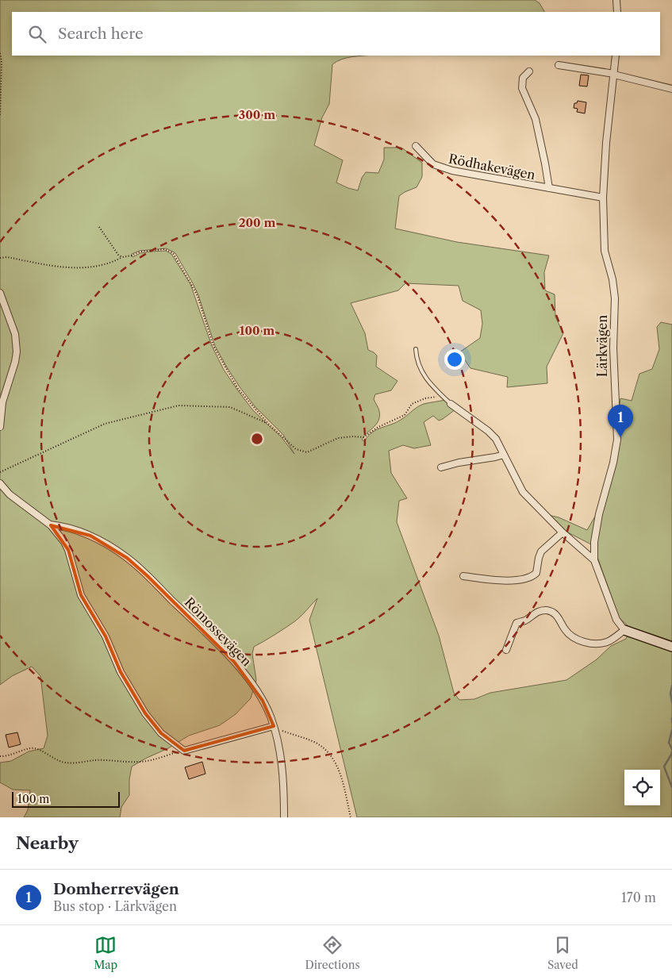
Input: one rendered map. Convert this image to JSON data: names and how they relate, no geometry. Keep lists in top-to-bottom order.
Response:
{
  "streets": {
    "street": ["Rödhakevägen", "Lärkvägen", "Römossevägen"]
  },
  "crossings": [
    ["Rödhakevägen", "Lärkvägen"]
  ],
  "scale_bar": "100 m",
  "page": {
    "search": "Search here",
    "pins": "1",
    "scale": "100 m",
    "heading": "Nearby",
    "list": [
      {
        "mark": "1",
        "name": "Domherrevägen",
        "note": "Bus stop · Lärkvägen",
        "value": "170 m"
      }
    ],
    "nav": ["Map", "Directions", "Saved"]
  },
  "rings": ["300 m", "200 m", "100 m"]
}
